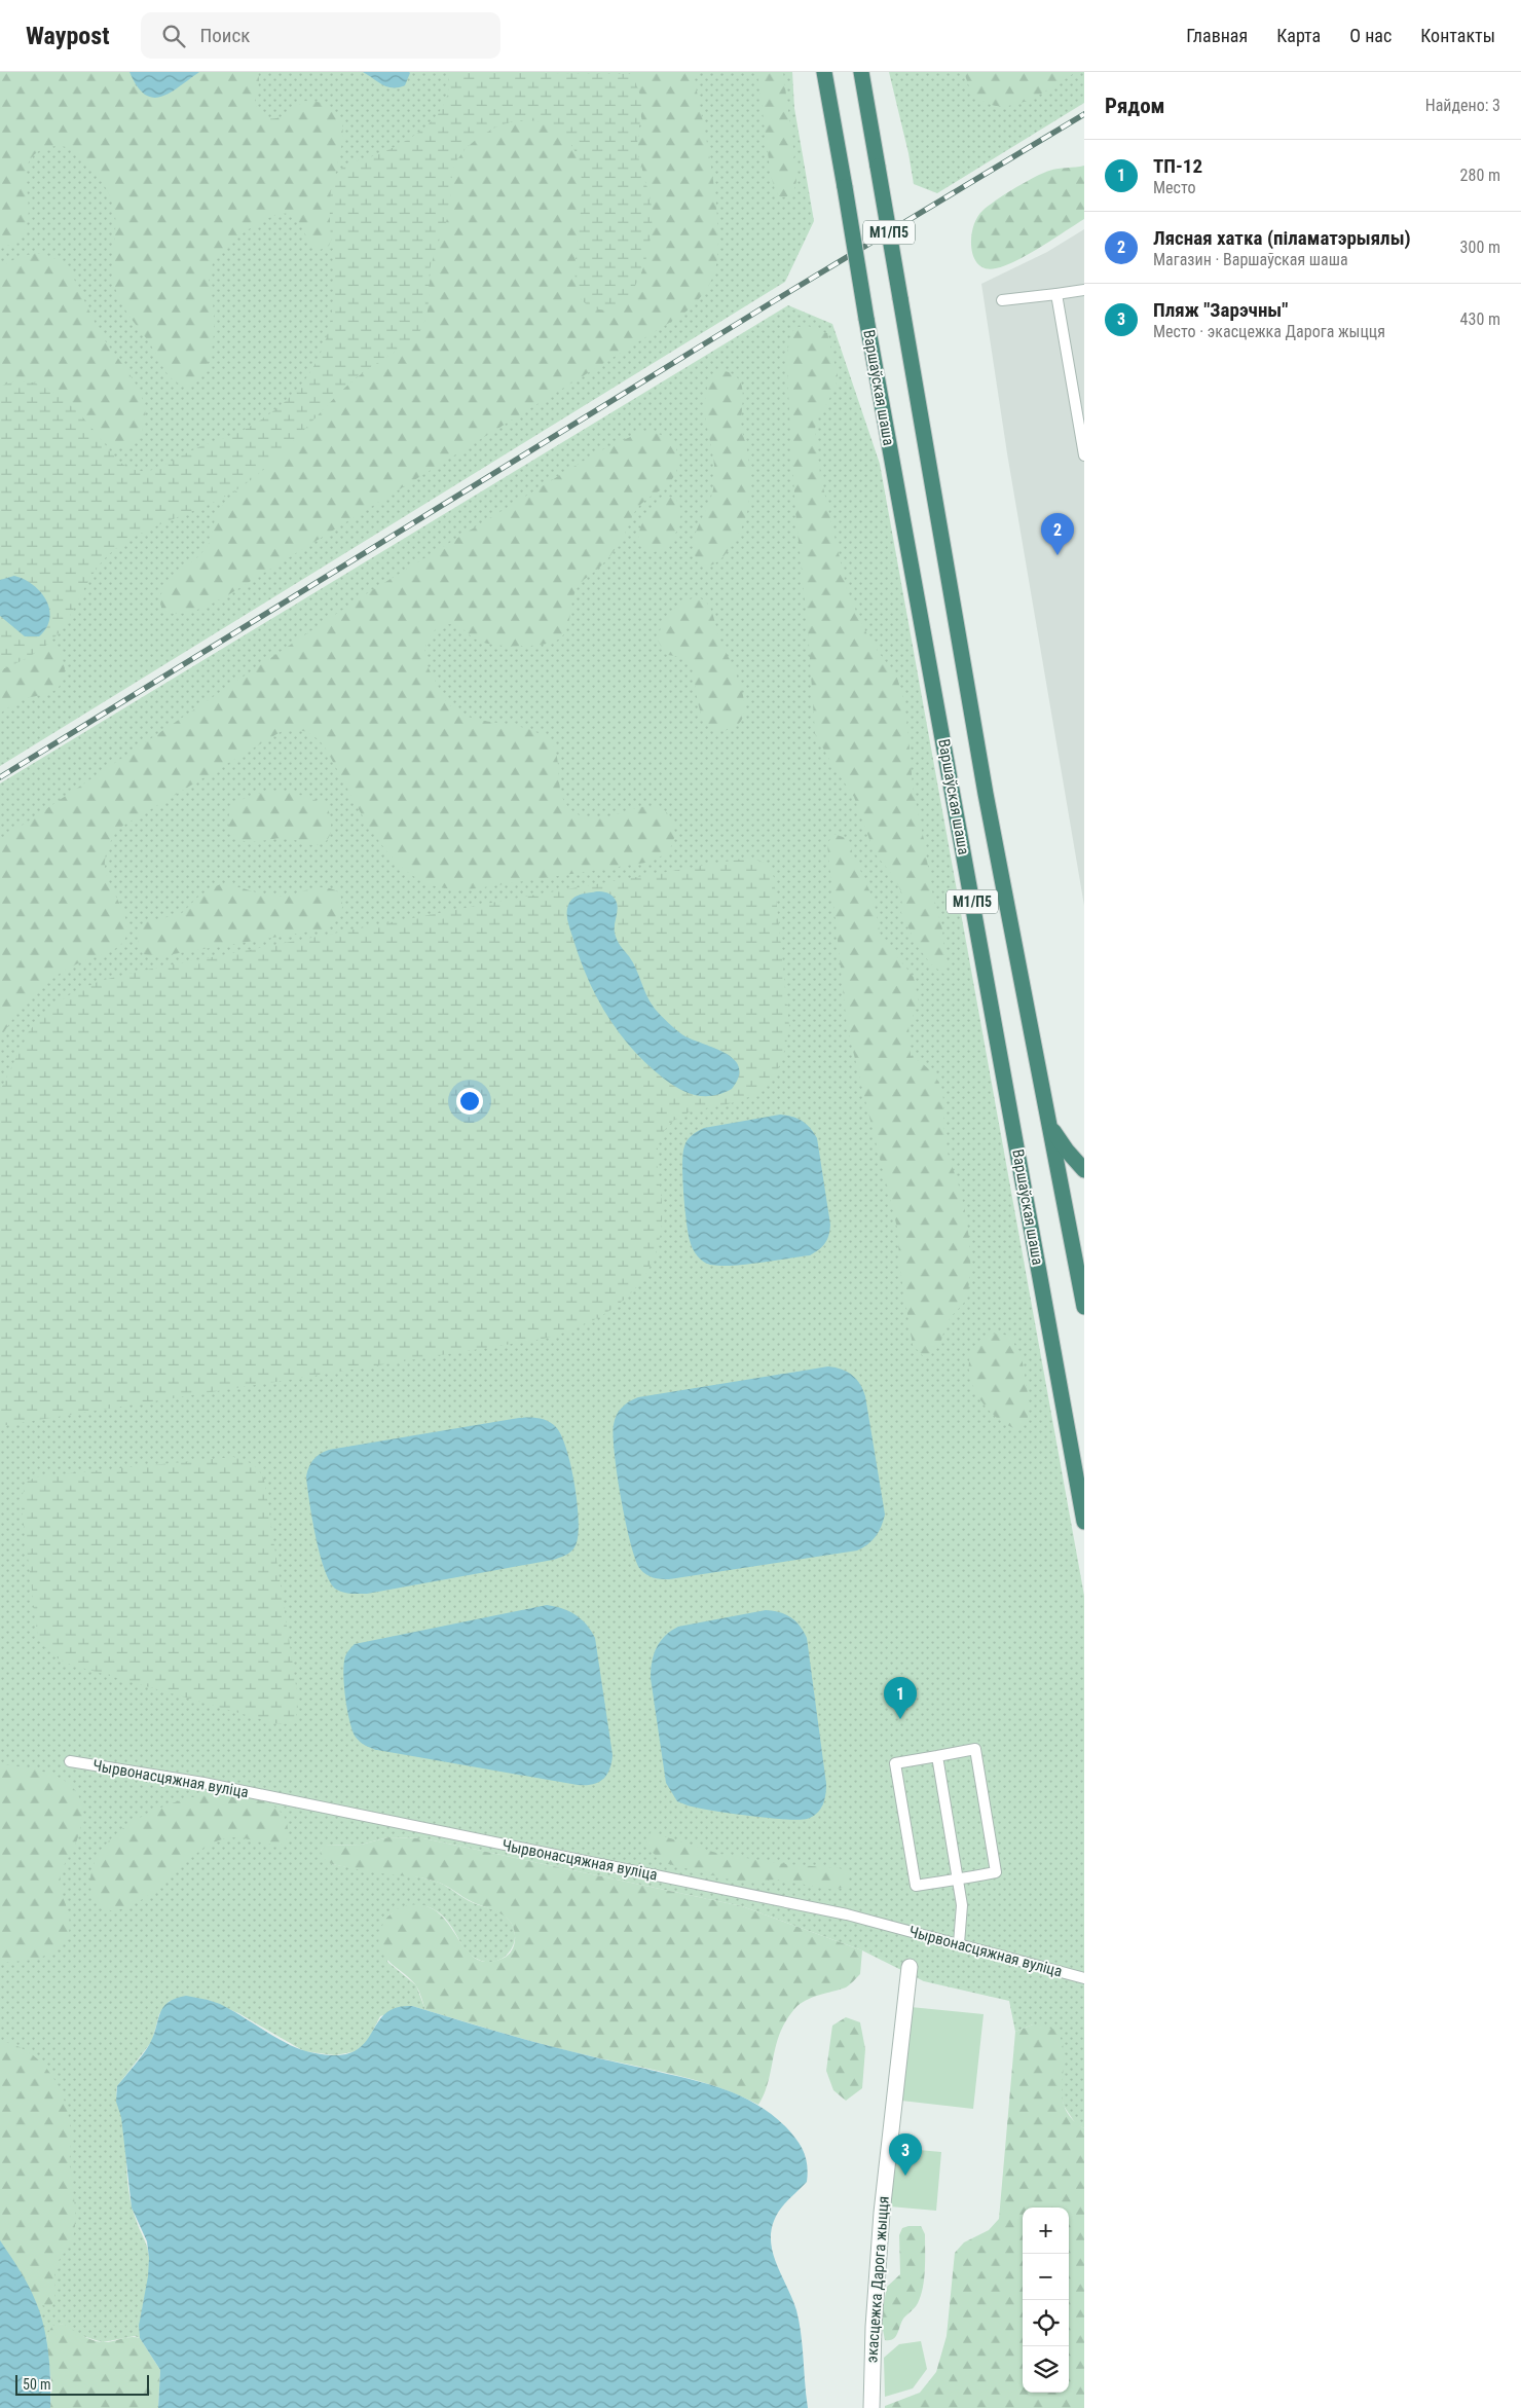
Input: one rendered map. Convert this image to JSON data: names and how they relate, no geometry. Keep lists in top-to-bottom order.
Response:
{
  "streets": {
    "highway": ["М1/П5", "Варшаўская шаша"],
    "street": ["экасцежка Дарога жыцця"],
    "lane": ["Чырвонасцяжная вуліца"]
  },
  "scale_bar": "50 m",
  "page": {
    "header": "Waypost",
    "search": "Поиск",
    "nav": [
      "Главная",
      "Карта",
      "О нас",
      "Контакты"
    ],
    "heading": ["Рядом", "Найдено: 3"],
    "list": [
      {
        "mark": "1",
        "name": "ТП-12",
        "note": "Место",
        "value": "280 m"
      },
      {
        "mark": "2",
        "name": "Лясная хатка (піламатэрыялы)",
        "note": "Магазин · Варшаўская шаша",
        "value": "300 m"
      },
      {
        "mark": "3",
        "name": "Пляж \"Зарэчны\"",
        "note": "Место · экасцежка Дарога жыцця",
        "value": "430 m"
      }
    ],
    "pins": ["2", "1", "3"],
    "map_buttons": ["+", "−"],
    "scale": "50 m"
  }
}
